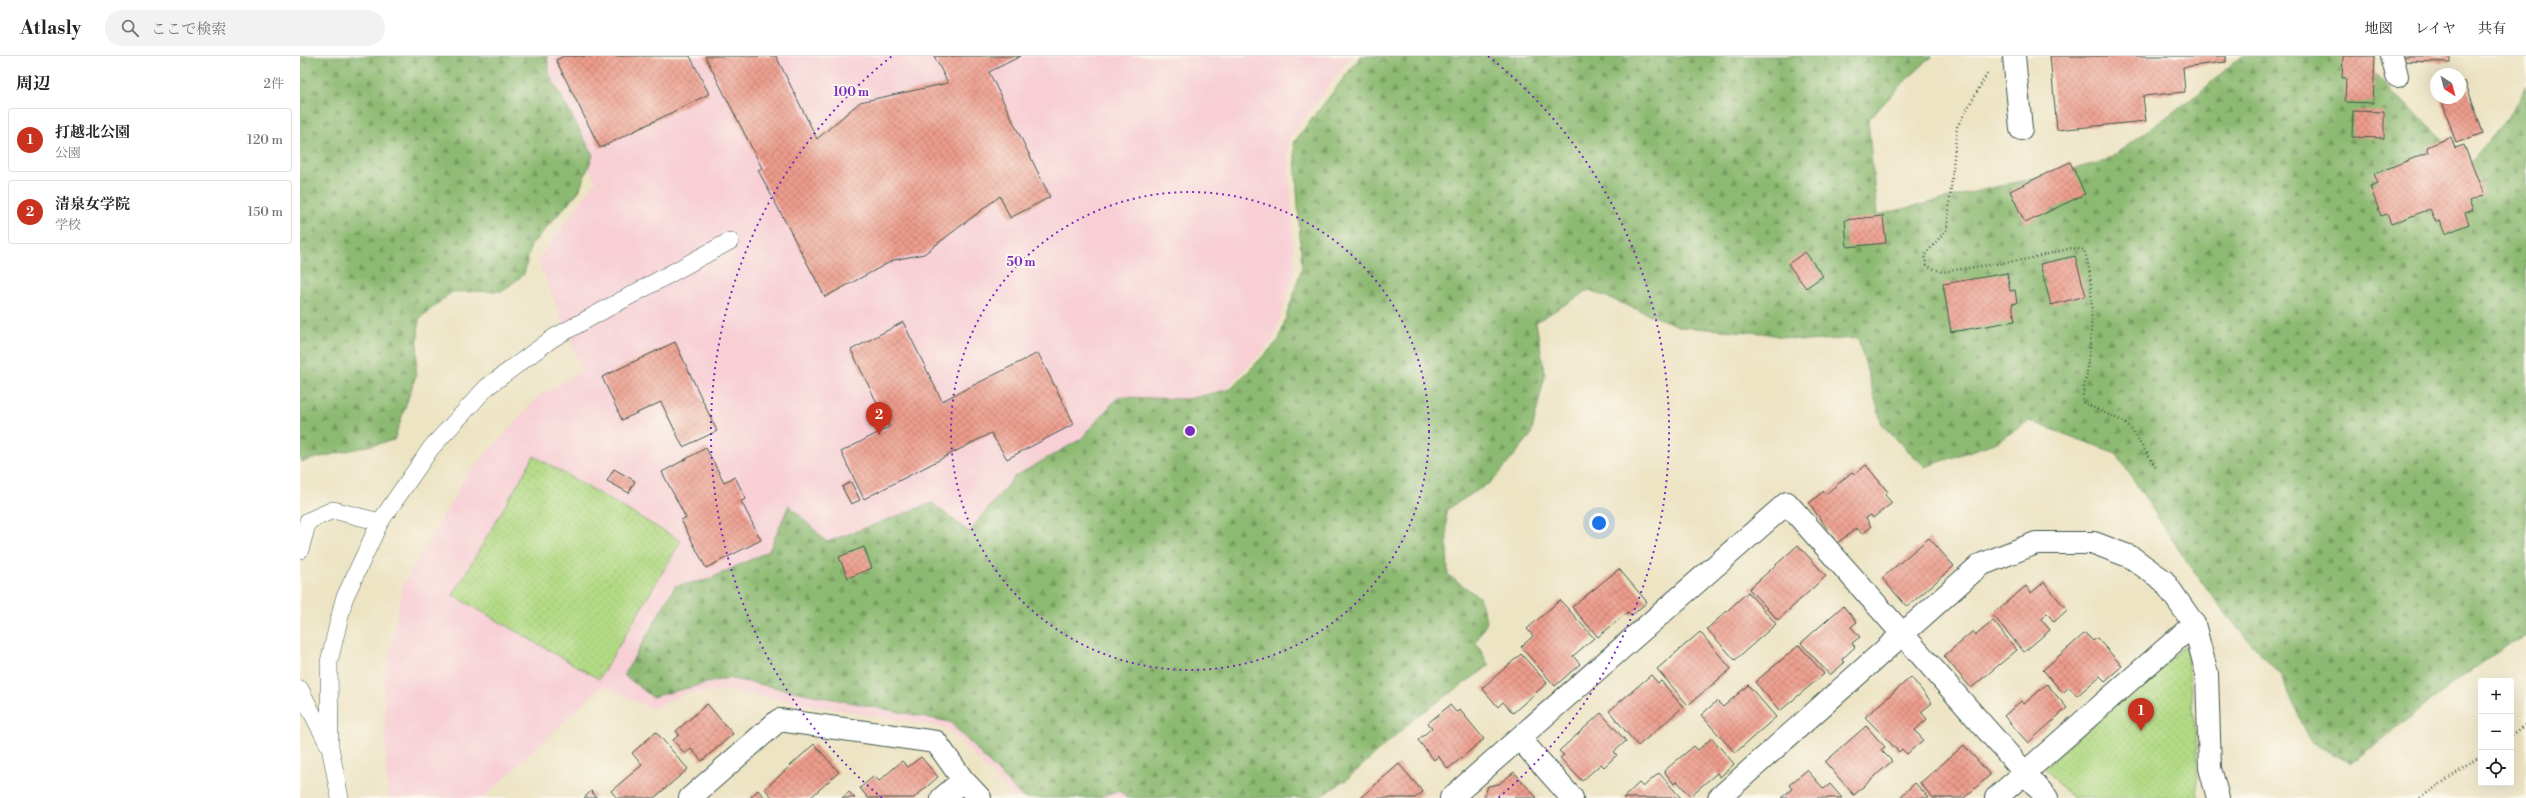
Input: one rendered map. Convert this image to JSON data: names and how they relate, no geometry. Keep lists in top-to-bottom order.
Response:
{
  "north": "bottom right",
  "page": {
    "header": "Atlasly",
    "search": "ここで検索",
    "nav": ["地図", "レイヤ", "共有"],
    "heading": ["周辺", "2件"],
    "list": [
      {
        "mark": "1",
        "name": "打越北公園",
        "note": "公園",
        "value": "120 m"
      },
      {
        "mark": "2",
        "name": "清泉女学院",
        "note": "学校",
        "value": "150 m"
      }
    ],
    "pins": ["2", "1"],
    "map_buttons": ["+", "−"]
  },
  "rings": ["100 m", "50 m"]
}
